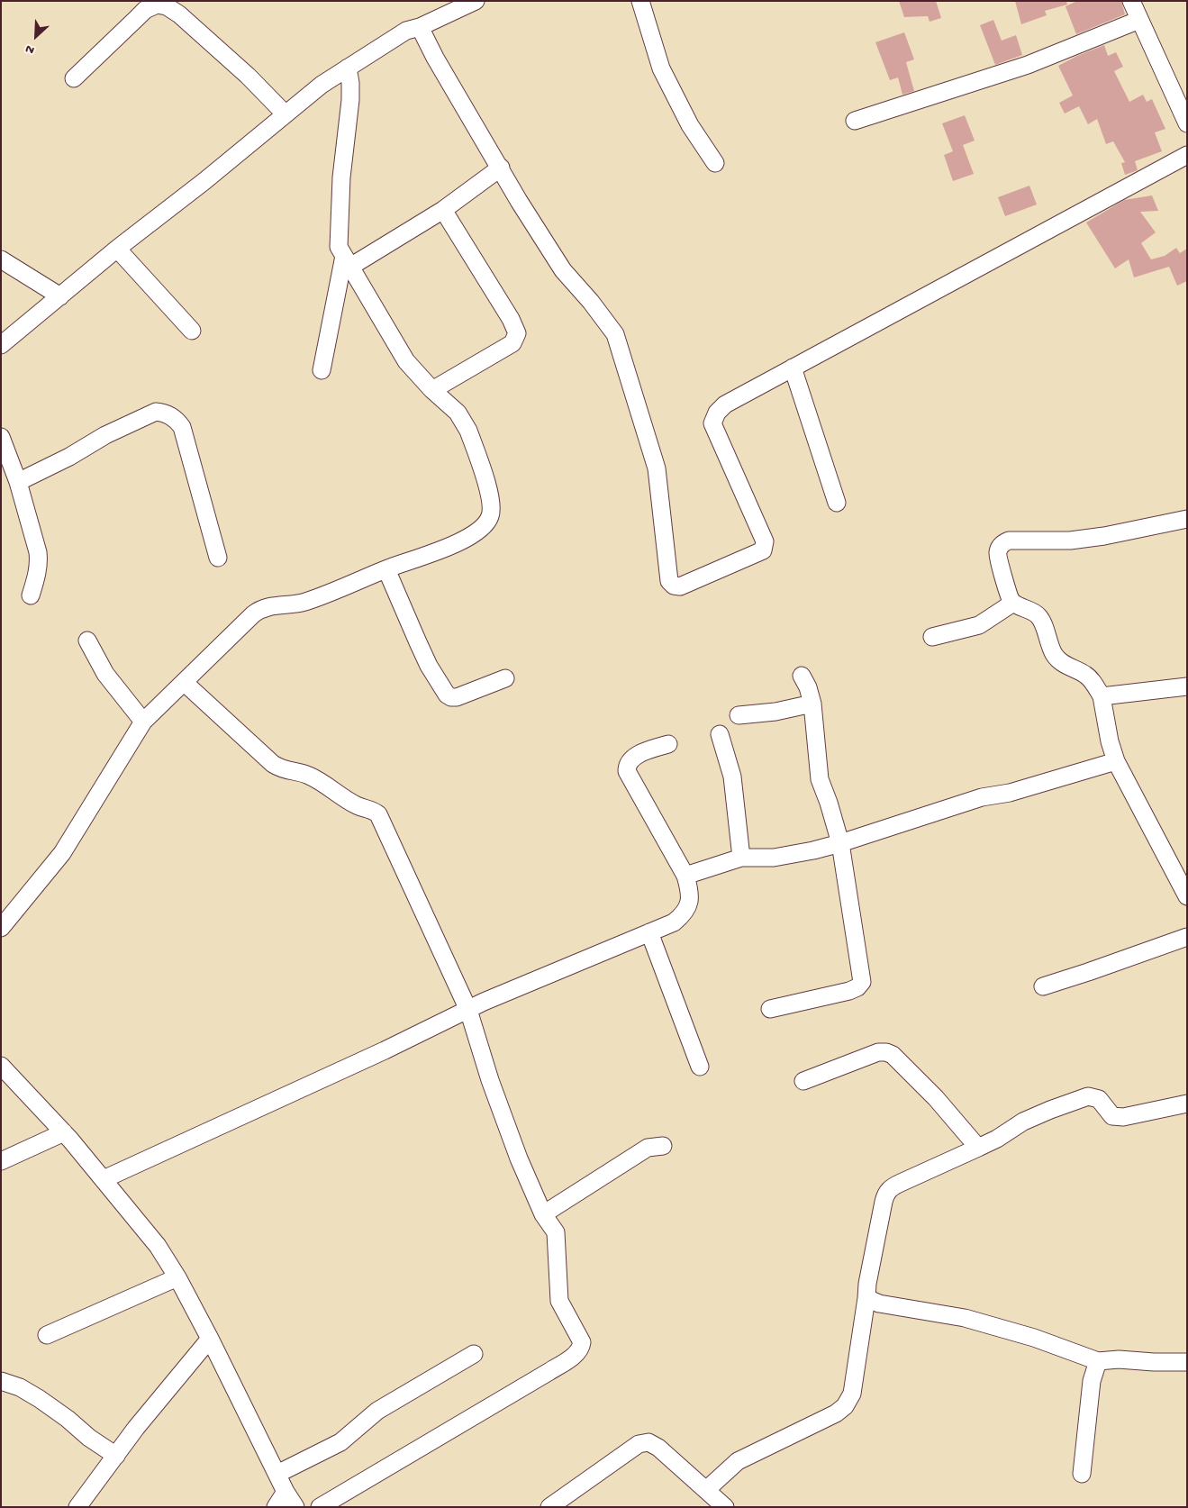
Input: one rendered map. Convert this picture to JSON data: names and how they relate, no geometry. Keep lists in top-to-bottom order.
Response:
{
  "north": "bottom left"
}
